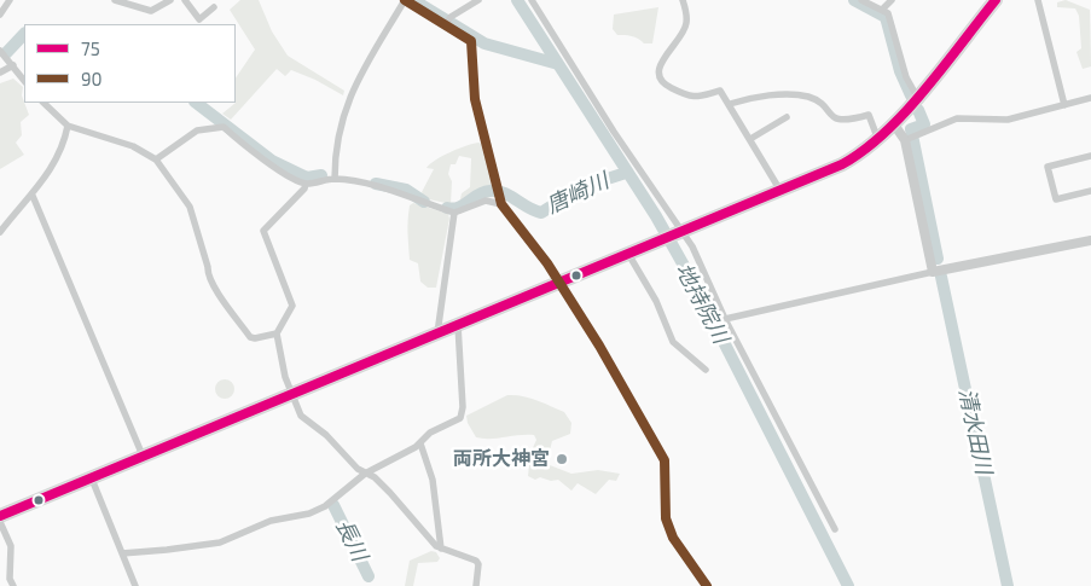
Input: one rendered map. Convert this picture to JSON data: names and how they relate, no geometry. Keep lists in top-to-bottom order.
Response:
{
  "water": [
    "唐崎川",
    "地持院川",
    "清水田川",
    "長川"
  ],
  "places": ["両所大神宮"],
  "lines": ["transit line 75", "transit line 90"],
  "legend": ["75", "90"]
}
